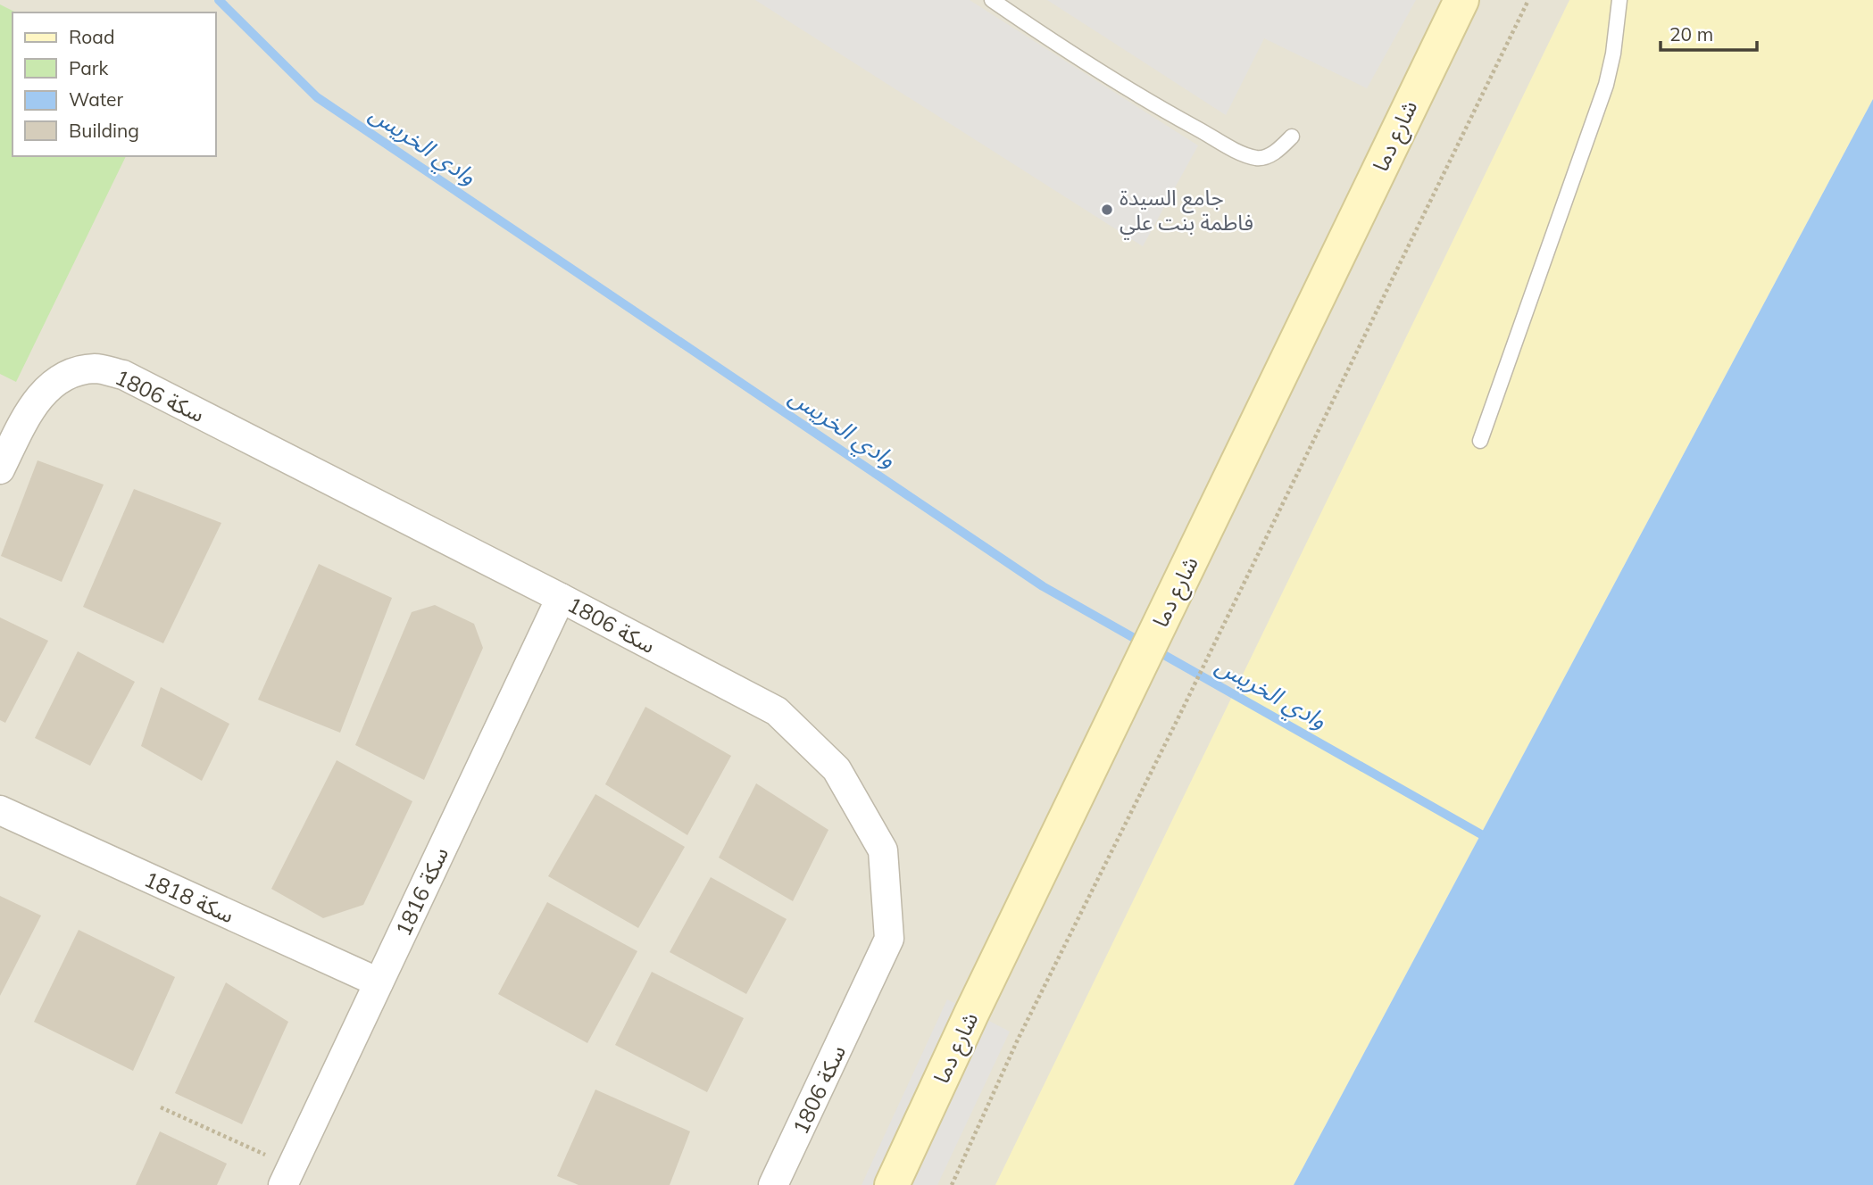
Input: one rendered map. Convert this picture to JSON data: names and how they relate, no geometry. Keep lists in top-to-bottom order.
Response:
{
  "streets": {
    "main road": ["شارع دما"],
    "street": ["سكة 1806", "سكة 1816", "سكة 1818"]
  },
  "crossings": [
    ["سكة 1806", "سكة 1816"],
    ["سكة 1816", "سكة 1818"]
  ],
  "water": ["وادي الخريس"],
  "places": ["جامع السيدة فاطمة بنت علي"],
  "legend": [
    "Road",
    "Park",
    "Water",
    "Building"
  ],
  "scale_bar": "20 m"
}
